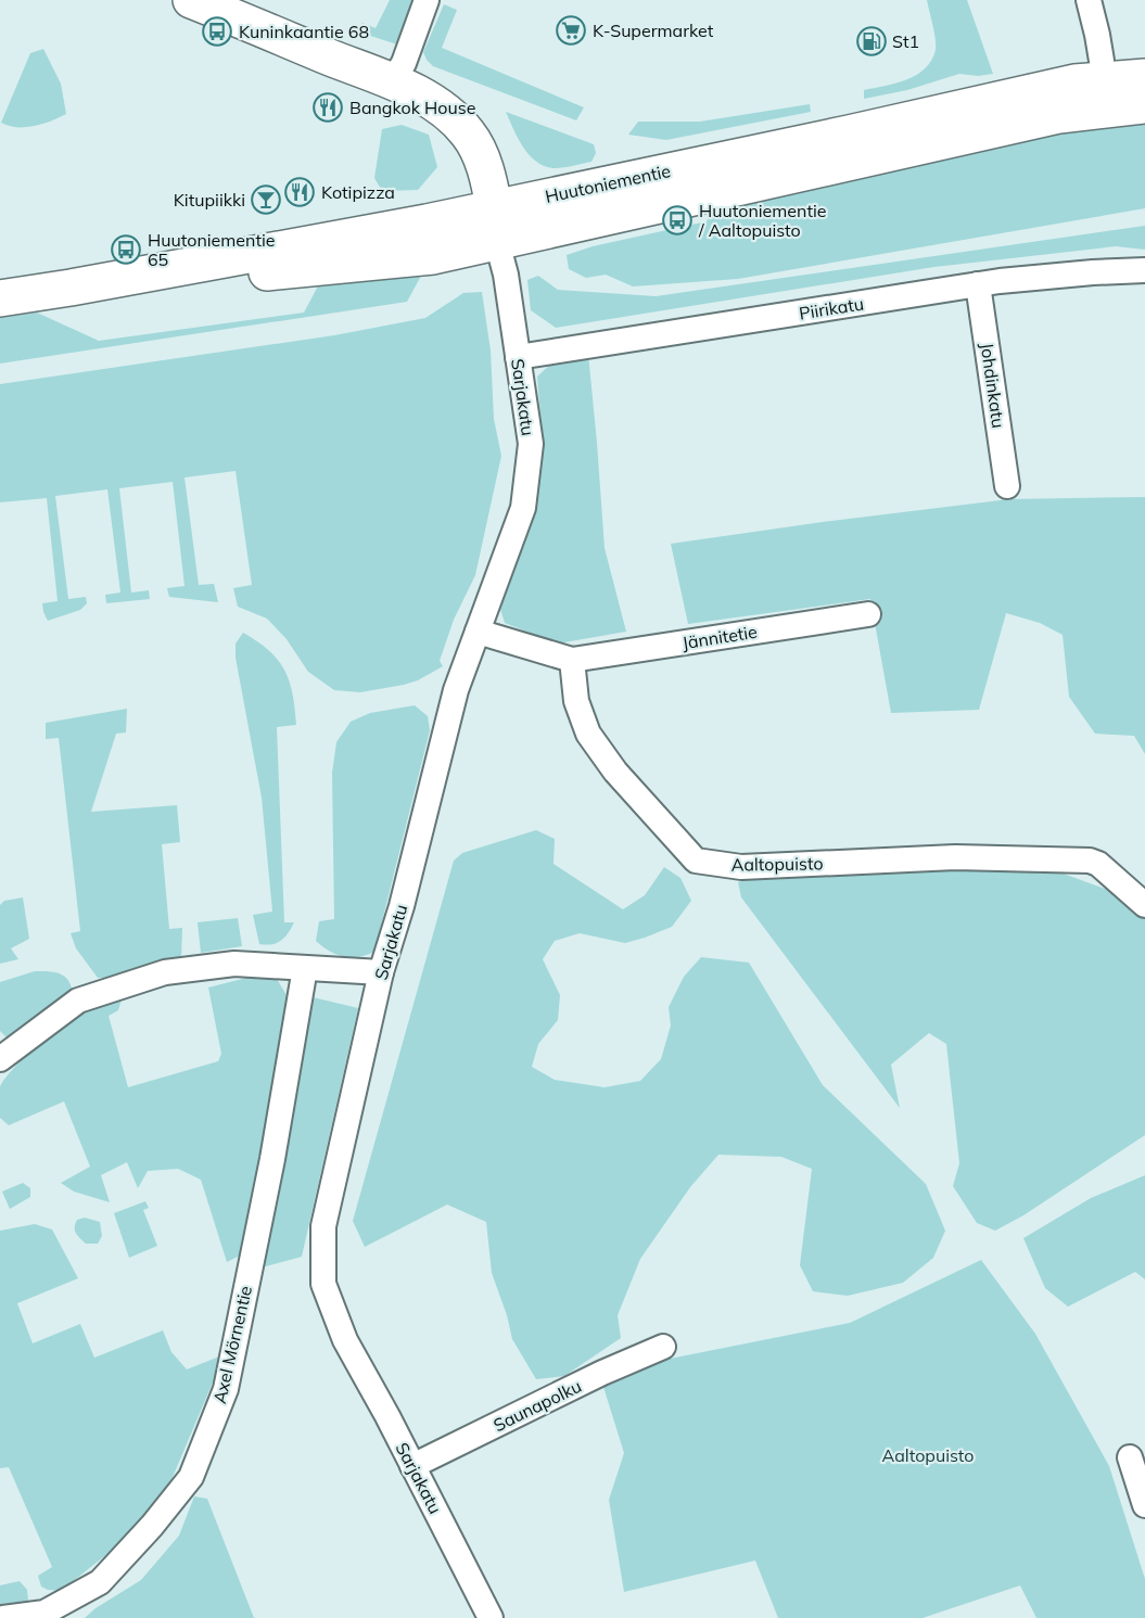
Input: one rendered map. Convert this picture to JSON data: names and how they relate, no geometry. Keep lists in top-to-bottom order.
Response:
{
  "streets": {
    "main road": ["Huutoniementie"],
    "street": [
      "Piirikatu",
      "Johdinkatu",
      "Sarjakatu",
      "Jännitetie",
      "Aaltopuisto",
      "Axel Mörnentie",
      "Saunapolku"
    ]
  },
  "crossings": [
    ["Huutoniementie", "Sarjakatu"],
    ["Piirikatu", "Johdinkatu"],
    ["Piirikatu", "Sarjakatu"],
    ["Sarjakatu", "Saunapolku"],
    ["Jännitetie", "Aaltopuisto"]
  ],
  "parks": ["Aaltopuisto"],
  "places": {
    "supermarket": ["K-Supermarket"],
    "bus stop": ["Kuninkaantie 68", "Huutoniementie / Aaltopuisto", "Huutoniementie 65"],
    "fuel station": ["St1"],
    "restaurant": ["Bangkok House", "Kotipizza"],
    "bar": ["Kitupiikki"]
  }
}
